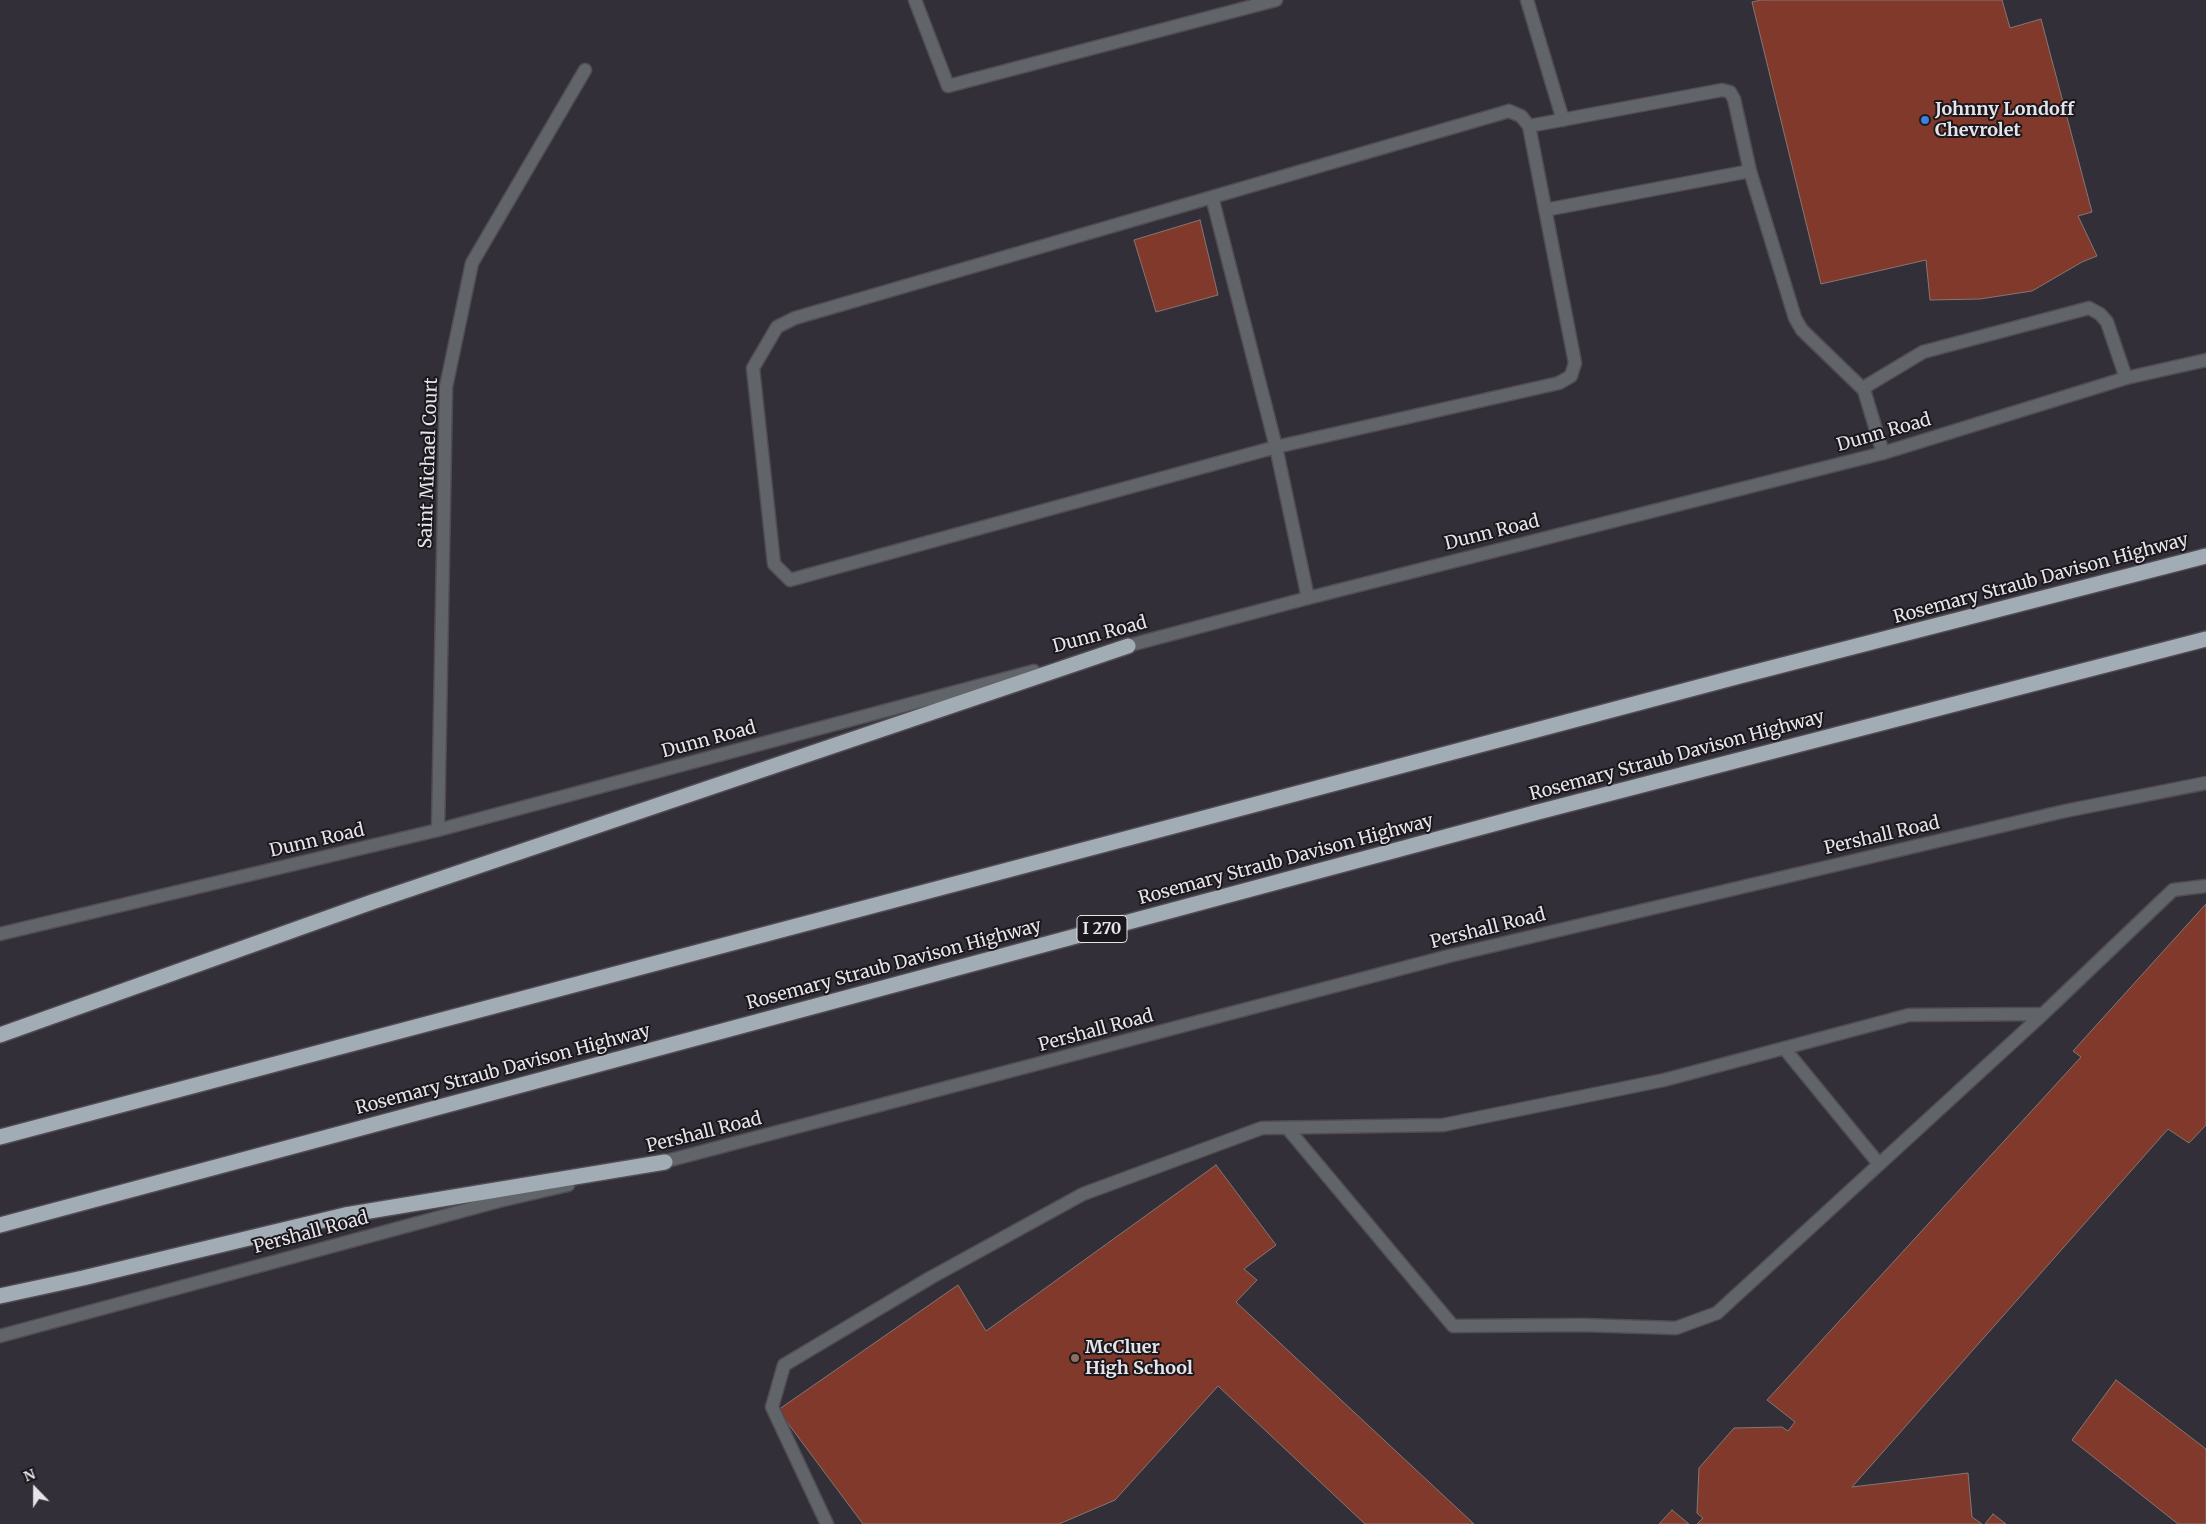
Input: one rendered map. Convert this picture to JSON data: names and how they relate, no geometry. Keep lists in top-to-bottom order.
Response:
{
  "streets": {
    "highway": ["Rosemary Straub Davison Highway", "I 270"],
    "street": ["Dunn Road", "Saint Michael Court", "Pershall Road"]
  },
  "crossings": [
    ["Dunn Road", "Saint Michael Court"]
  ],
  "places": ["Johnny Londoff Chevrolet", "McCluer High School"],
  "north": "top"
}
